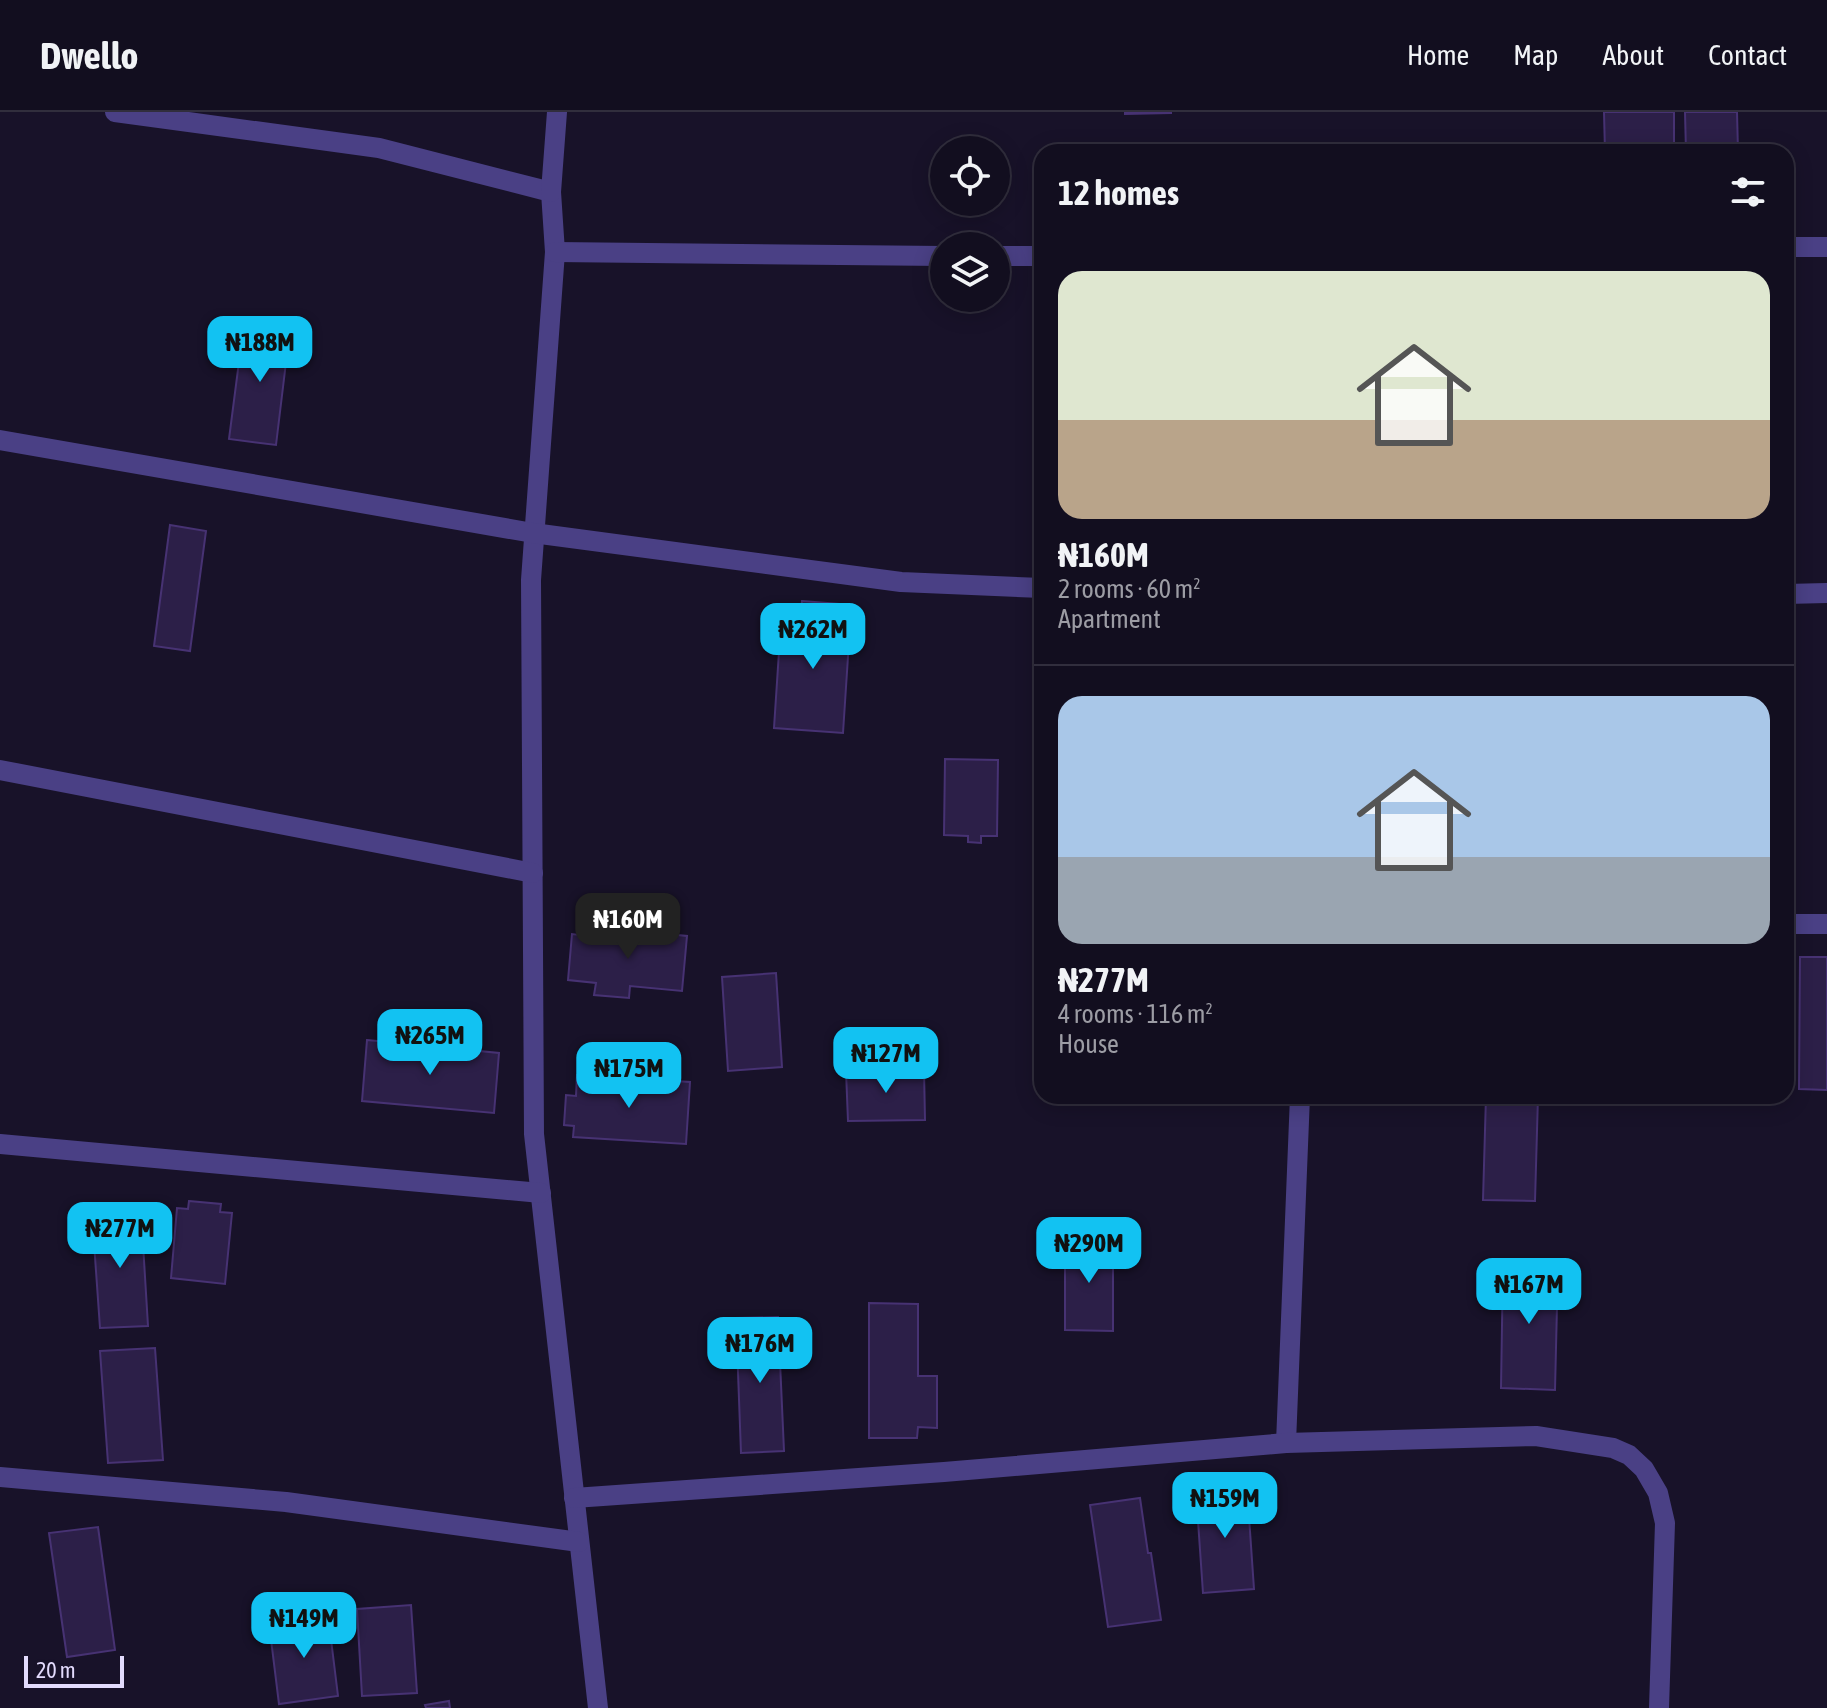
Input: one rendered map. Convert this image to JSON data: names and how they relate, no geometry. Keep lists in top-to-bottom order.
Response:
{
  "scale_bar": "20 m",
  "page": {
    "header": "Dwello",
    "nav": [
      "Home",
      "Map",
      "About",
      "Contact"
    ],
    "heading": "12 homes",
    "list": [
      {
        "name": "₦160M",
        "note": "2 rooms · 60 m² · Apartment"
      },
      {
        "name": "₦277M",
        "note": "4 rooms · 116 m² · House"
      }
    ],
    "price": [
      "₦188M",
      "₦262M",
      "₦160M",
      "₦265M",
      "₦127M",
      "₦175M",
      "₦277M",
      "₦290M",
      "₦167M",
      "₦176M",
      "₦159M",
      "₦149M"
    ],
    "scale": "20 m"
  }
}
